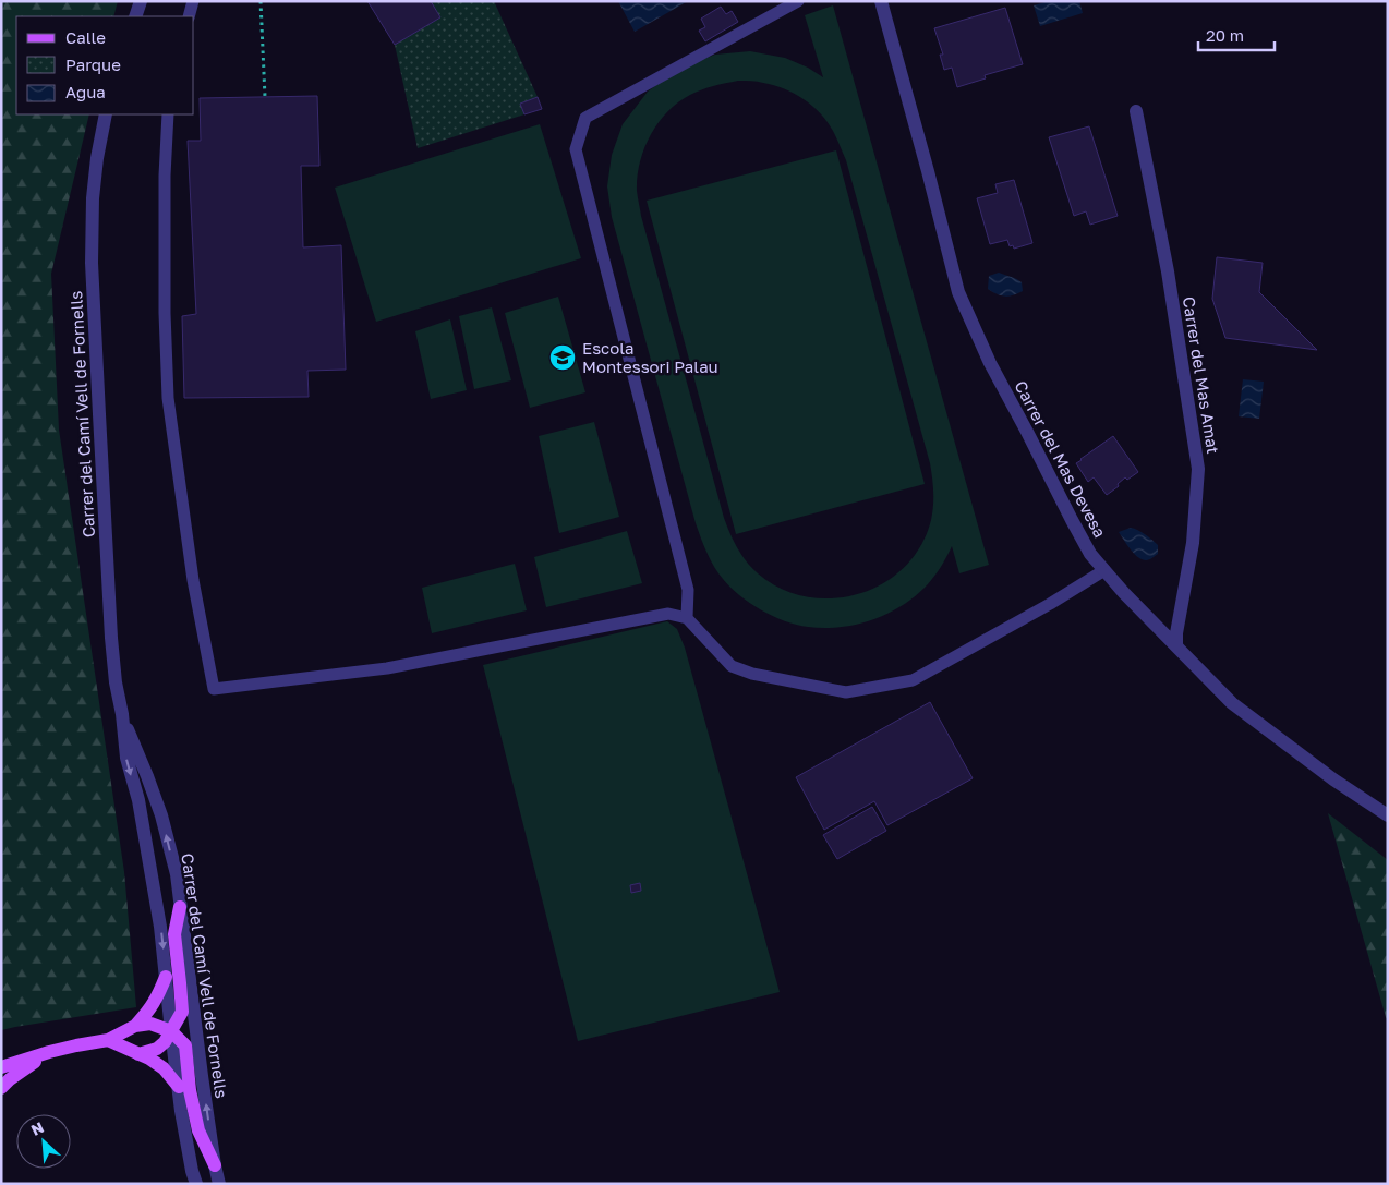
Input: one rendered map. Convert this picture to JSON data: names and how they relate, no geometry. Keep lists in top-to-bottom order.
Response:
{
  "streets": {
    "street": ["Carrer del Mas Amat", "Carrer del Camí Vell de Fornells", "Carrer del Mas Devesa"]
  },
  "crossings": [
    ["Carrer del Mas Amat", "Carrer del Mas Devesa"]
  ],
  "places": {
    "school or university": ["Escola Montessori Palau"]
  },
  "legend": ["Calle", "Parque", "Agua"],
  "scale_bar": "20 m",
  "north": "top left"
}
